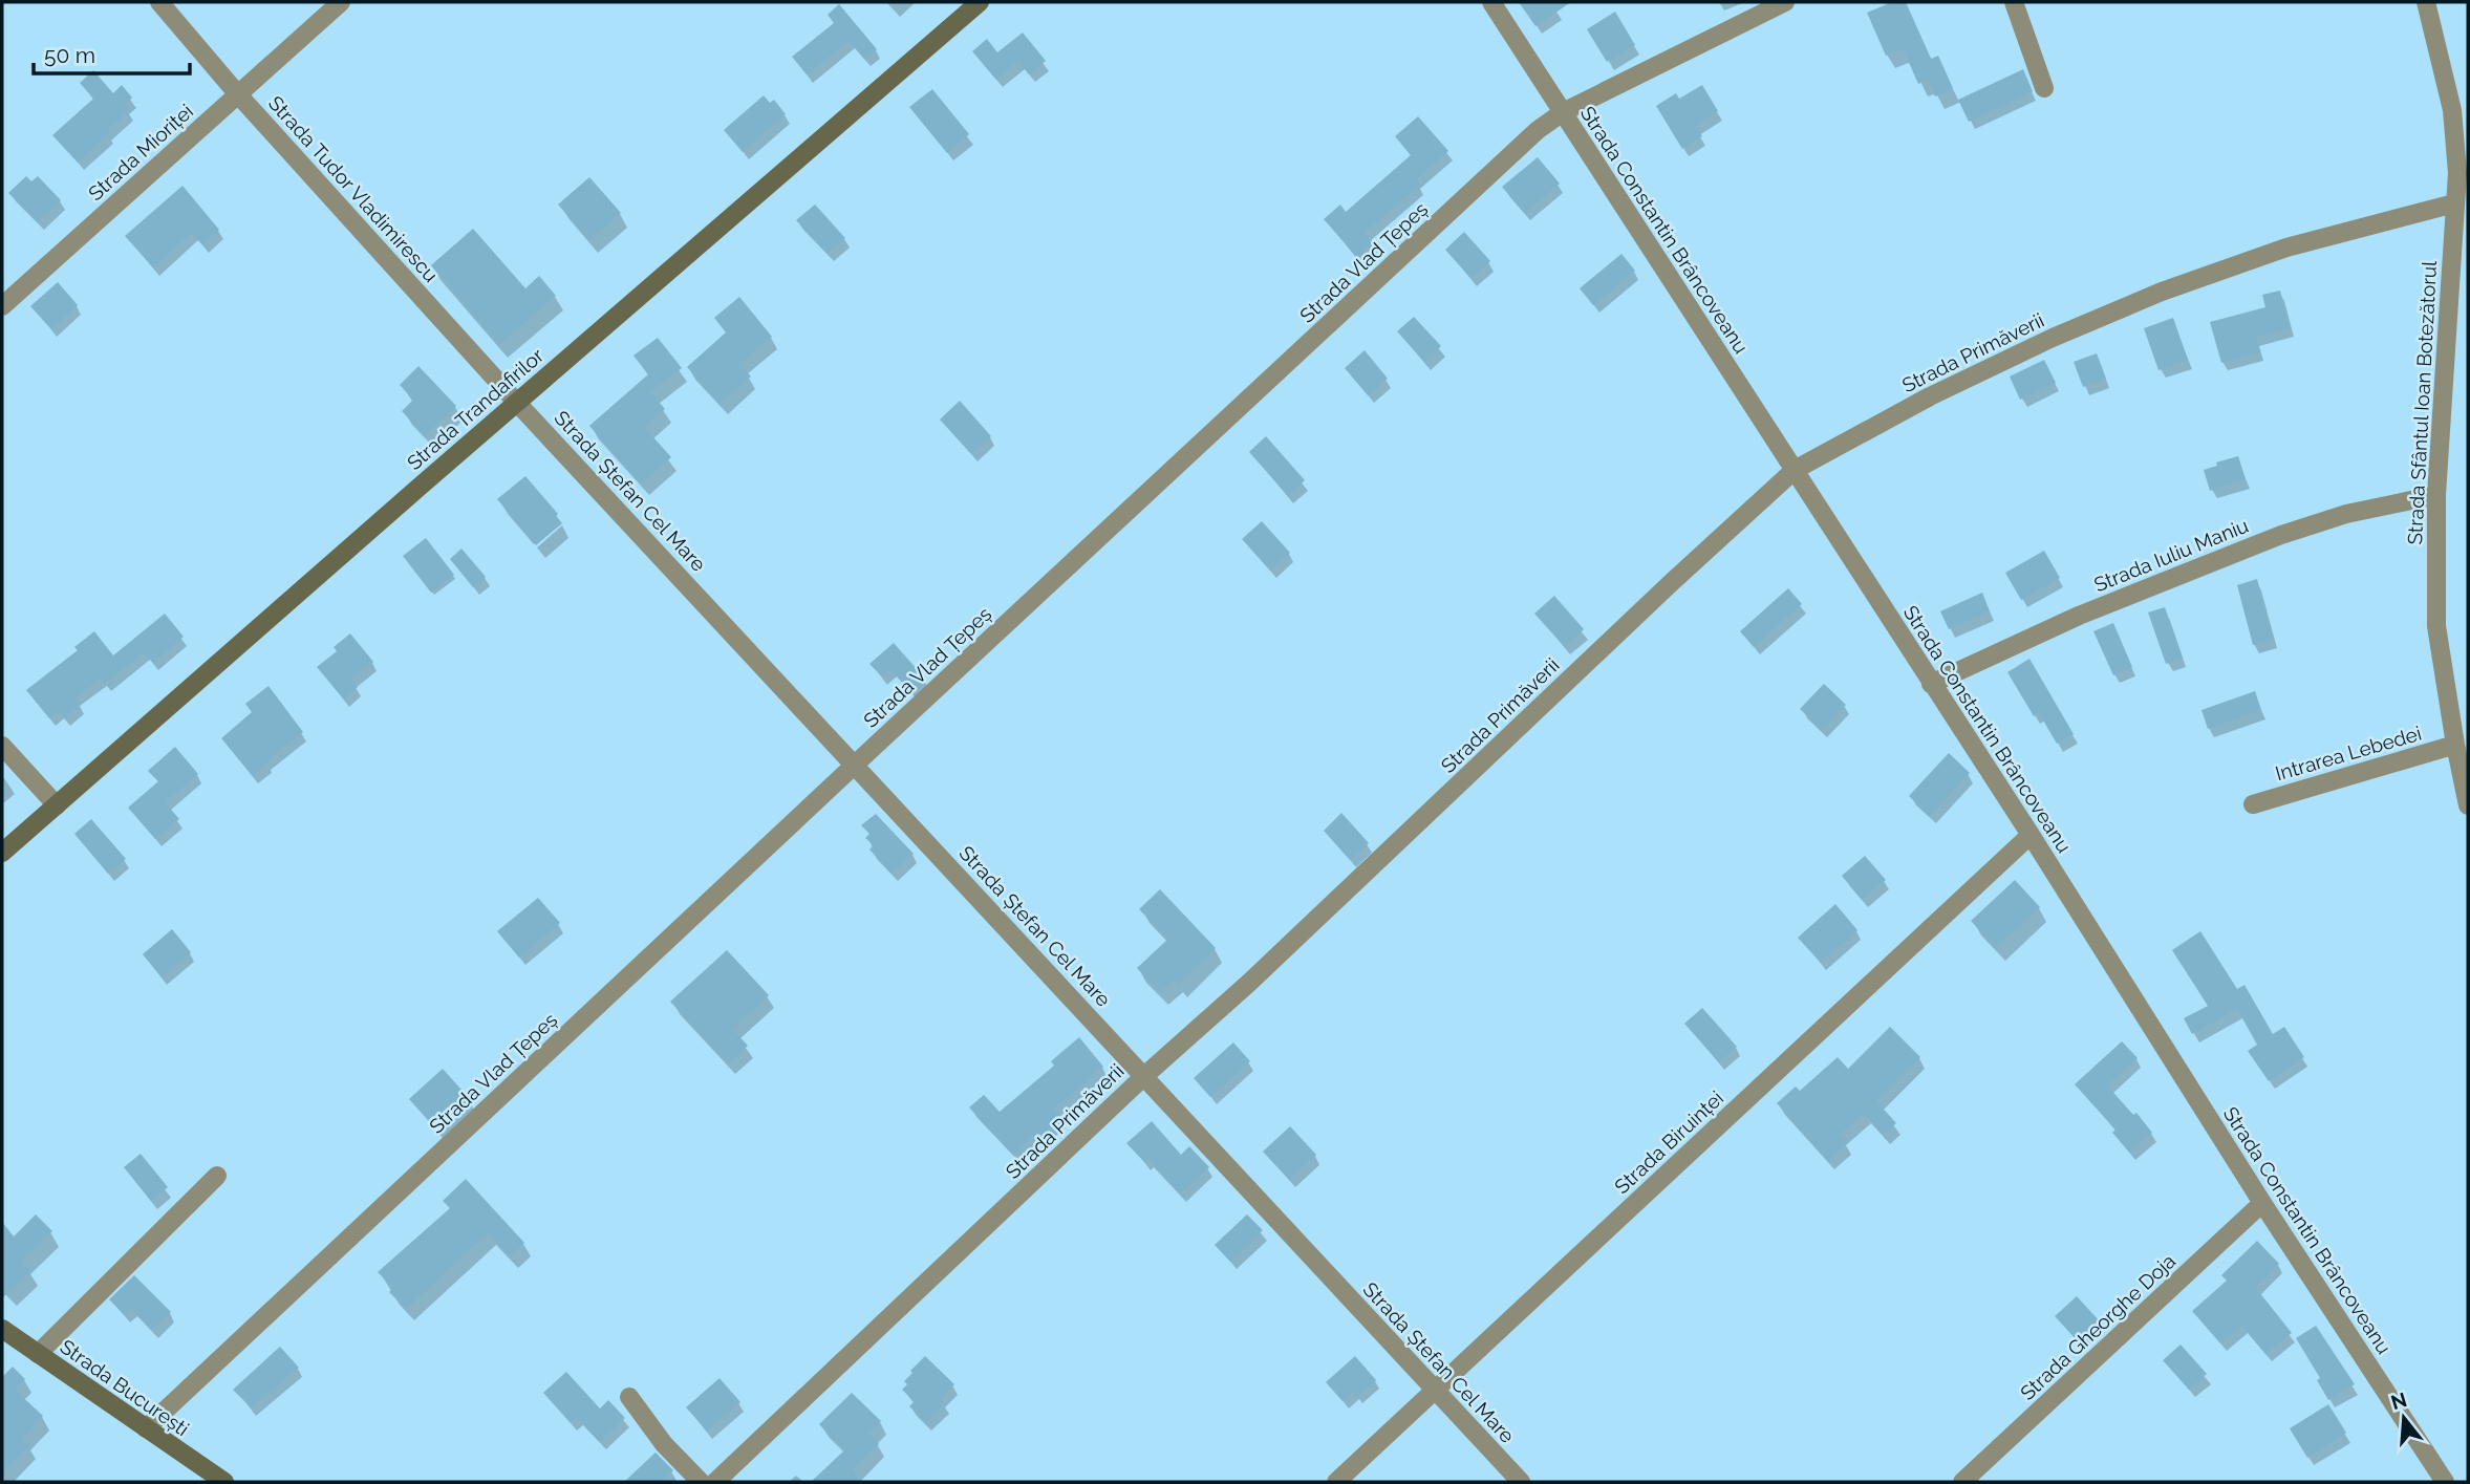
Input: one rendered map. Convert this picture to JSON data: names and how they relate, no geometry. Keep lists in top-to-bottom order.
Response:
{
  "streets": {
    "main road": ["Strada Trandafirilor", "Strada București"],
    "street": [
      "Strada Mioriței",
      "Strada Tudor Vladimirescu",
      "Strada Constantin Brâncoveanu",
      "Strada Vlad Țepeș",
      "Strada Primăverii",
      "Strada Sfântul Ioan Botezătorul",
      "Strada Ștefan Cel Mare",
      "Strada Iuliu Maniu",
      "Intrarea Lebedei",
      "Strada Biruinței",
      "Strada Gheorghe Doja"
    ]
  },
  "crossings": [
    ["Strada Mioriței", "Strada Tudor Vladimirescu"],
    ["Strada Tudor Vladimirescu", "Strada Trandafirilor"],
    ["Strada Tudor Vladimirescu", "Strada Ștefan Cel Mare"],
    ["Strada Constantin Brâncoveanu", "Strada Vlad Țepeș"],
    ["Strada Constantin Brâncoveanu", "Strada Primăverii"],
    ["Strada Constantin Brâncoveanu", "Strada Iuliu Maniu"],
    ["Strada Constantin Brâncoveanu", "Strada Biruinței"],
    ["Strada Constantin Brâncoveanu", "Strada Gheorghe Doja"],
    ["Strada Vlad Țepeș", "Strada Ștefan Cel Mare"],
    ["Strada Vlad Țepeș", "Strada București"],
    ["Strada Primăverii", "Strada Sfântul Ioan Botezătorul"],
    ["Strada Primăverii", "Strada Ștefan Cel Mare"],
    ["Strada Sfântul Ioan Botezătorul", "Strada Iuliu Maniu"],
    ["Strada Sfântul Ioan Botezătorul", "Intrarea Lebedei"],
    ["Strada Trandafirilor", "Strada Ștefan Cel Mare"],
    ["Strada Ștefan Cel Mare", "Strada Biruinței"]
  ],
  "scale_bar": "50 m",
  "north": "top"
}
